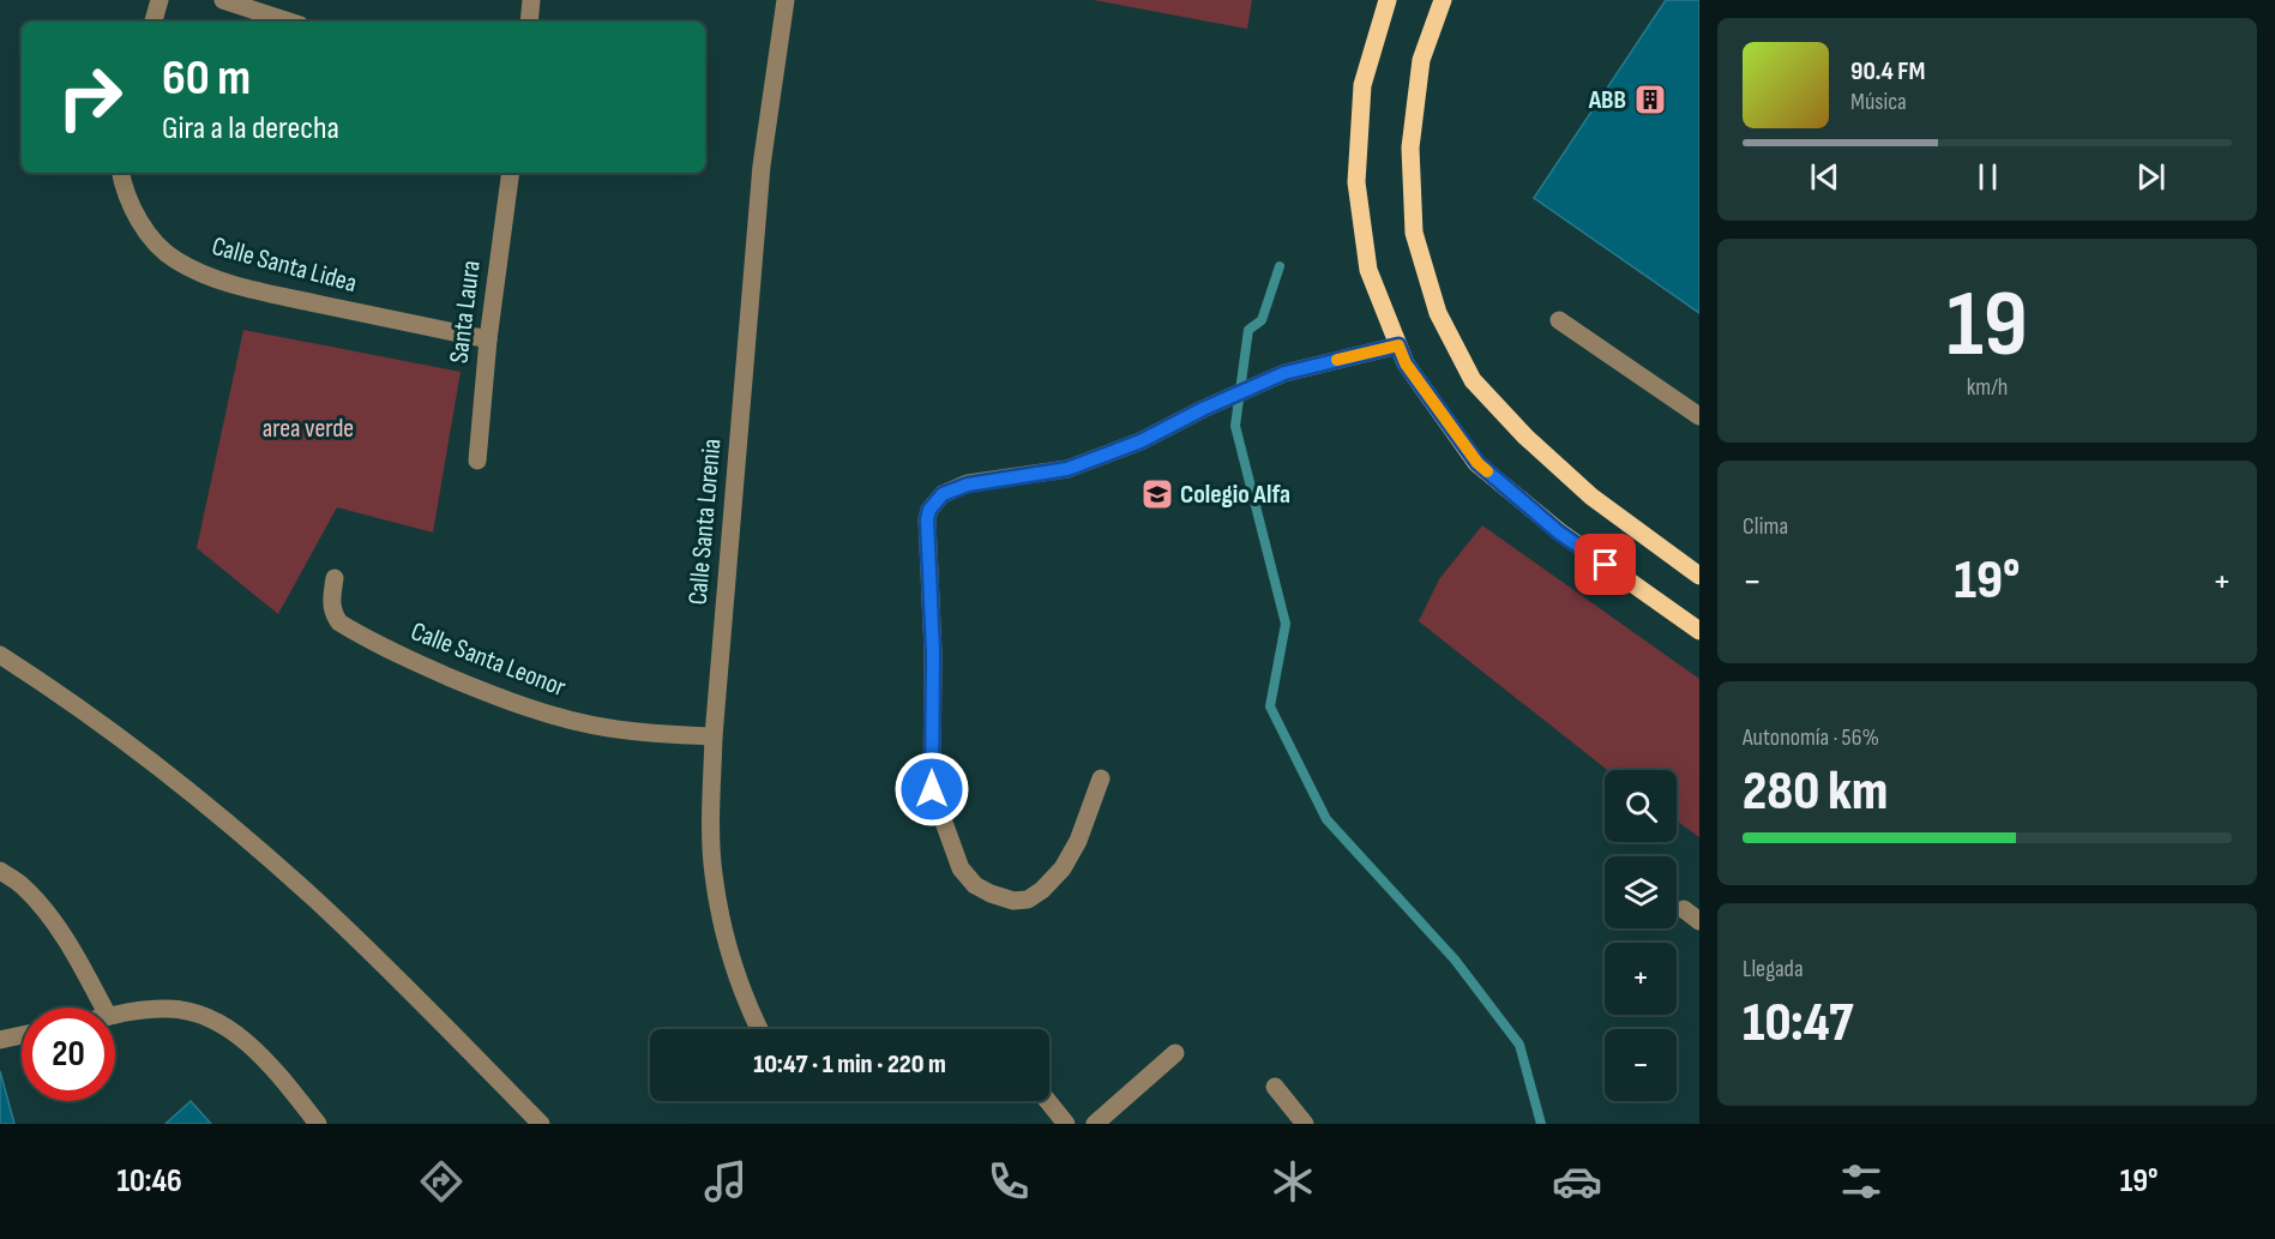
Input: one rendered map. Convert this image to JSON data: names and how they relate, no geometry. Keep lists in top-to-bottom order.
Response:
{
  "streets": {
    "street": [
      "Calle Santa Lidea",
      "Santa Laura",
      "Calle Santa Lorenia",
      "Calle Santa Leonor"
    ]
  },
  "crossings": [
    ["Calle Santa Lidea", "Santa Laura"],
    ["Calle Santa Lorenia", "Calle Santa Leonor"]
  ],
  "parks": ["area verde"],
  "places": {
    "building": ["ABB"],
    "school or university": ["Colegio Alfa"]
  },
  "page": {
    "turn": ["60 m", "Gira a la derecha"],
    "song": ["90.4 FM", "Música"],
    "tile": [
      ["19", "km/h"],
      "Clima",
      ["Autonomía · 56%", "280 km"],
      ["Llegada", "10:47"]
    ],
    "heat": ["−", "19°", "+"],
    "map_buttons": ["+", "−"],
    "limit": "20",
    "trip": "10:47 · 1 min · 220 m",
    "tabs": ["10:46", "19°"]
  }
}
